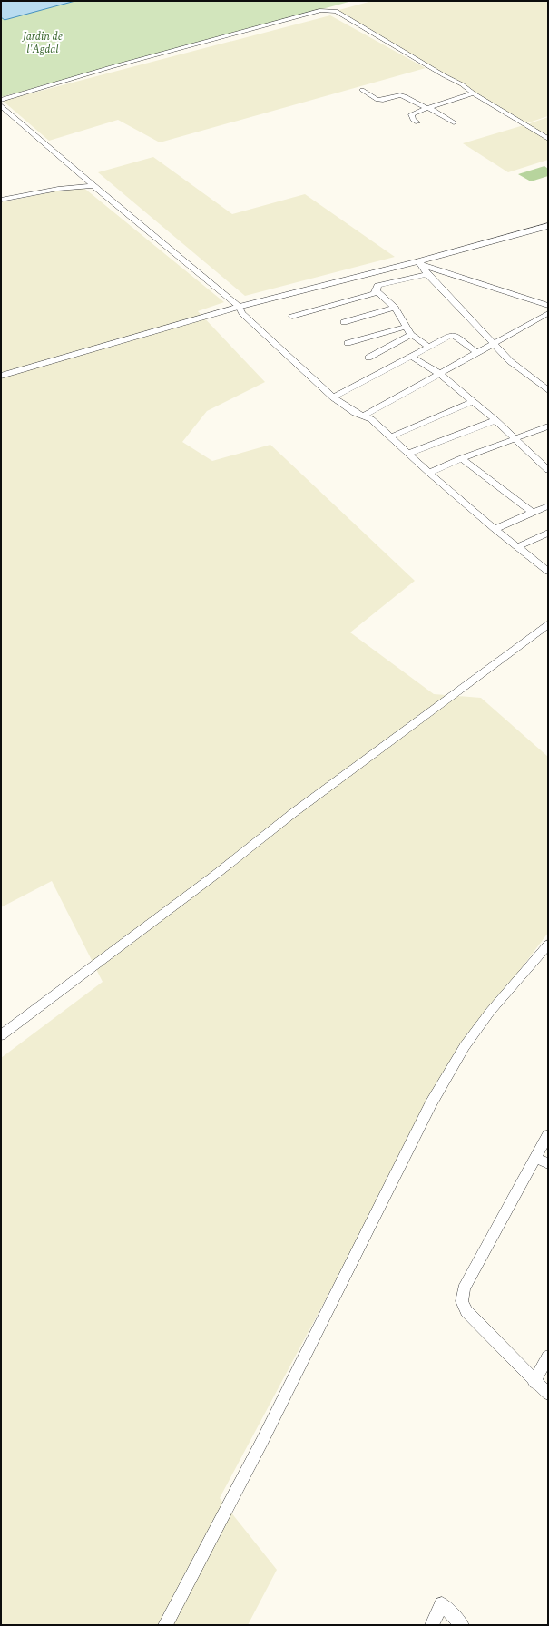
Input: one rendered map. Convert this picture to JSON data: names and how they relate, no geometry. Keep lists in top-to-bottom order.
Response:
{
  "parks": ["Jardin de l'Agdal"]
}
